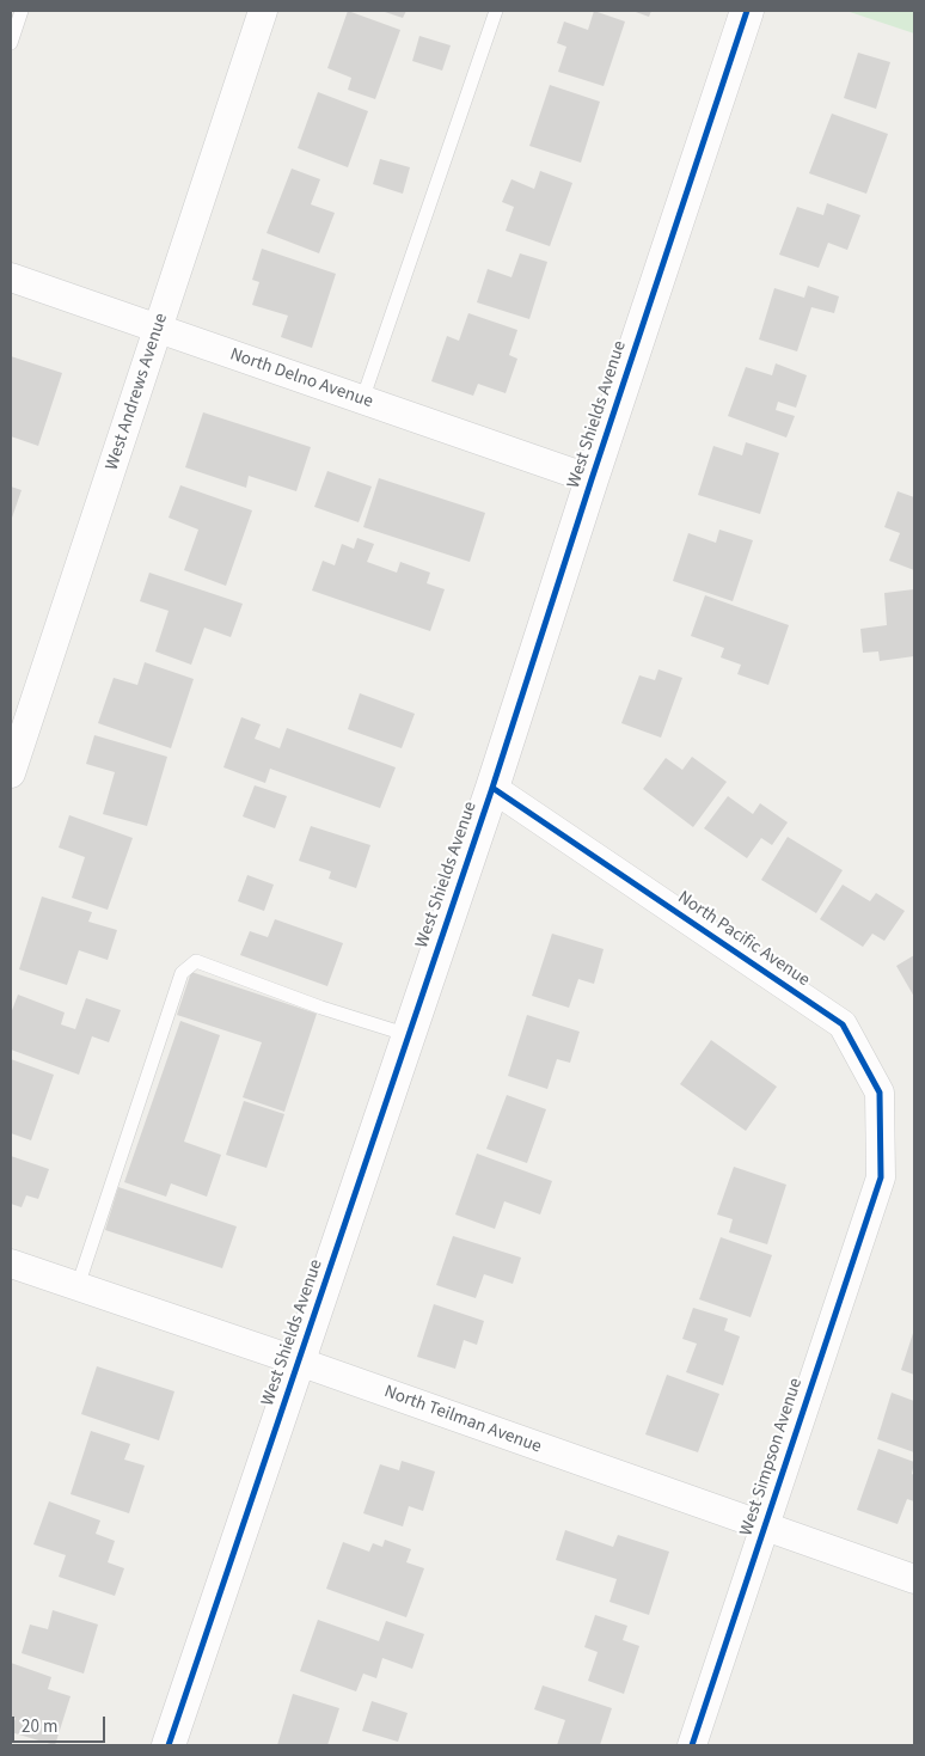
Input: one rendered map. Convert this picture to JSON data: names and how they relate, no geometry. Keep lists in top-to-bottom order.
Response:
{
  "streets": {
    "main road": ["West Shields Avenue"],
    "street": [
      "North Delno Avenue",
      "West Andrews Avenue",
      "North Pacific Avenue",
      "North Teilman Avenue",
      "West Simpson Avenue"
    ]
  },
  "crossings": [
    ["North Delno Avenue", "West Andrews Avenue"],
    ["North Delno Avenue", "West Shields Avenue"],
    ["West Shields Avenue", "North Pacific Avenue"],
    ["West Shields Avenue", "North Teilman Avenue"],
    ["North Pacific Avenue", "West Simpson Avenue"],
    ["North Teilman Avenue", "West Simpson Avenue"]
  ],
  "scale_bar": "20 m"
}
